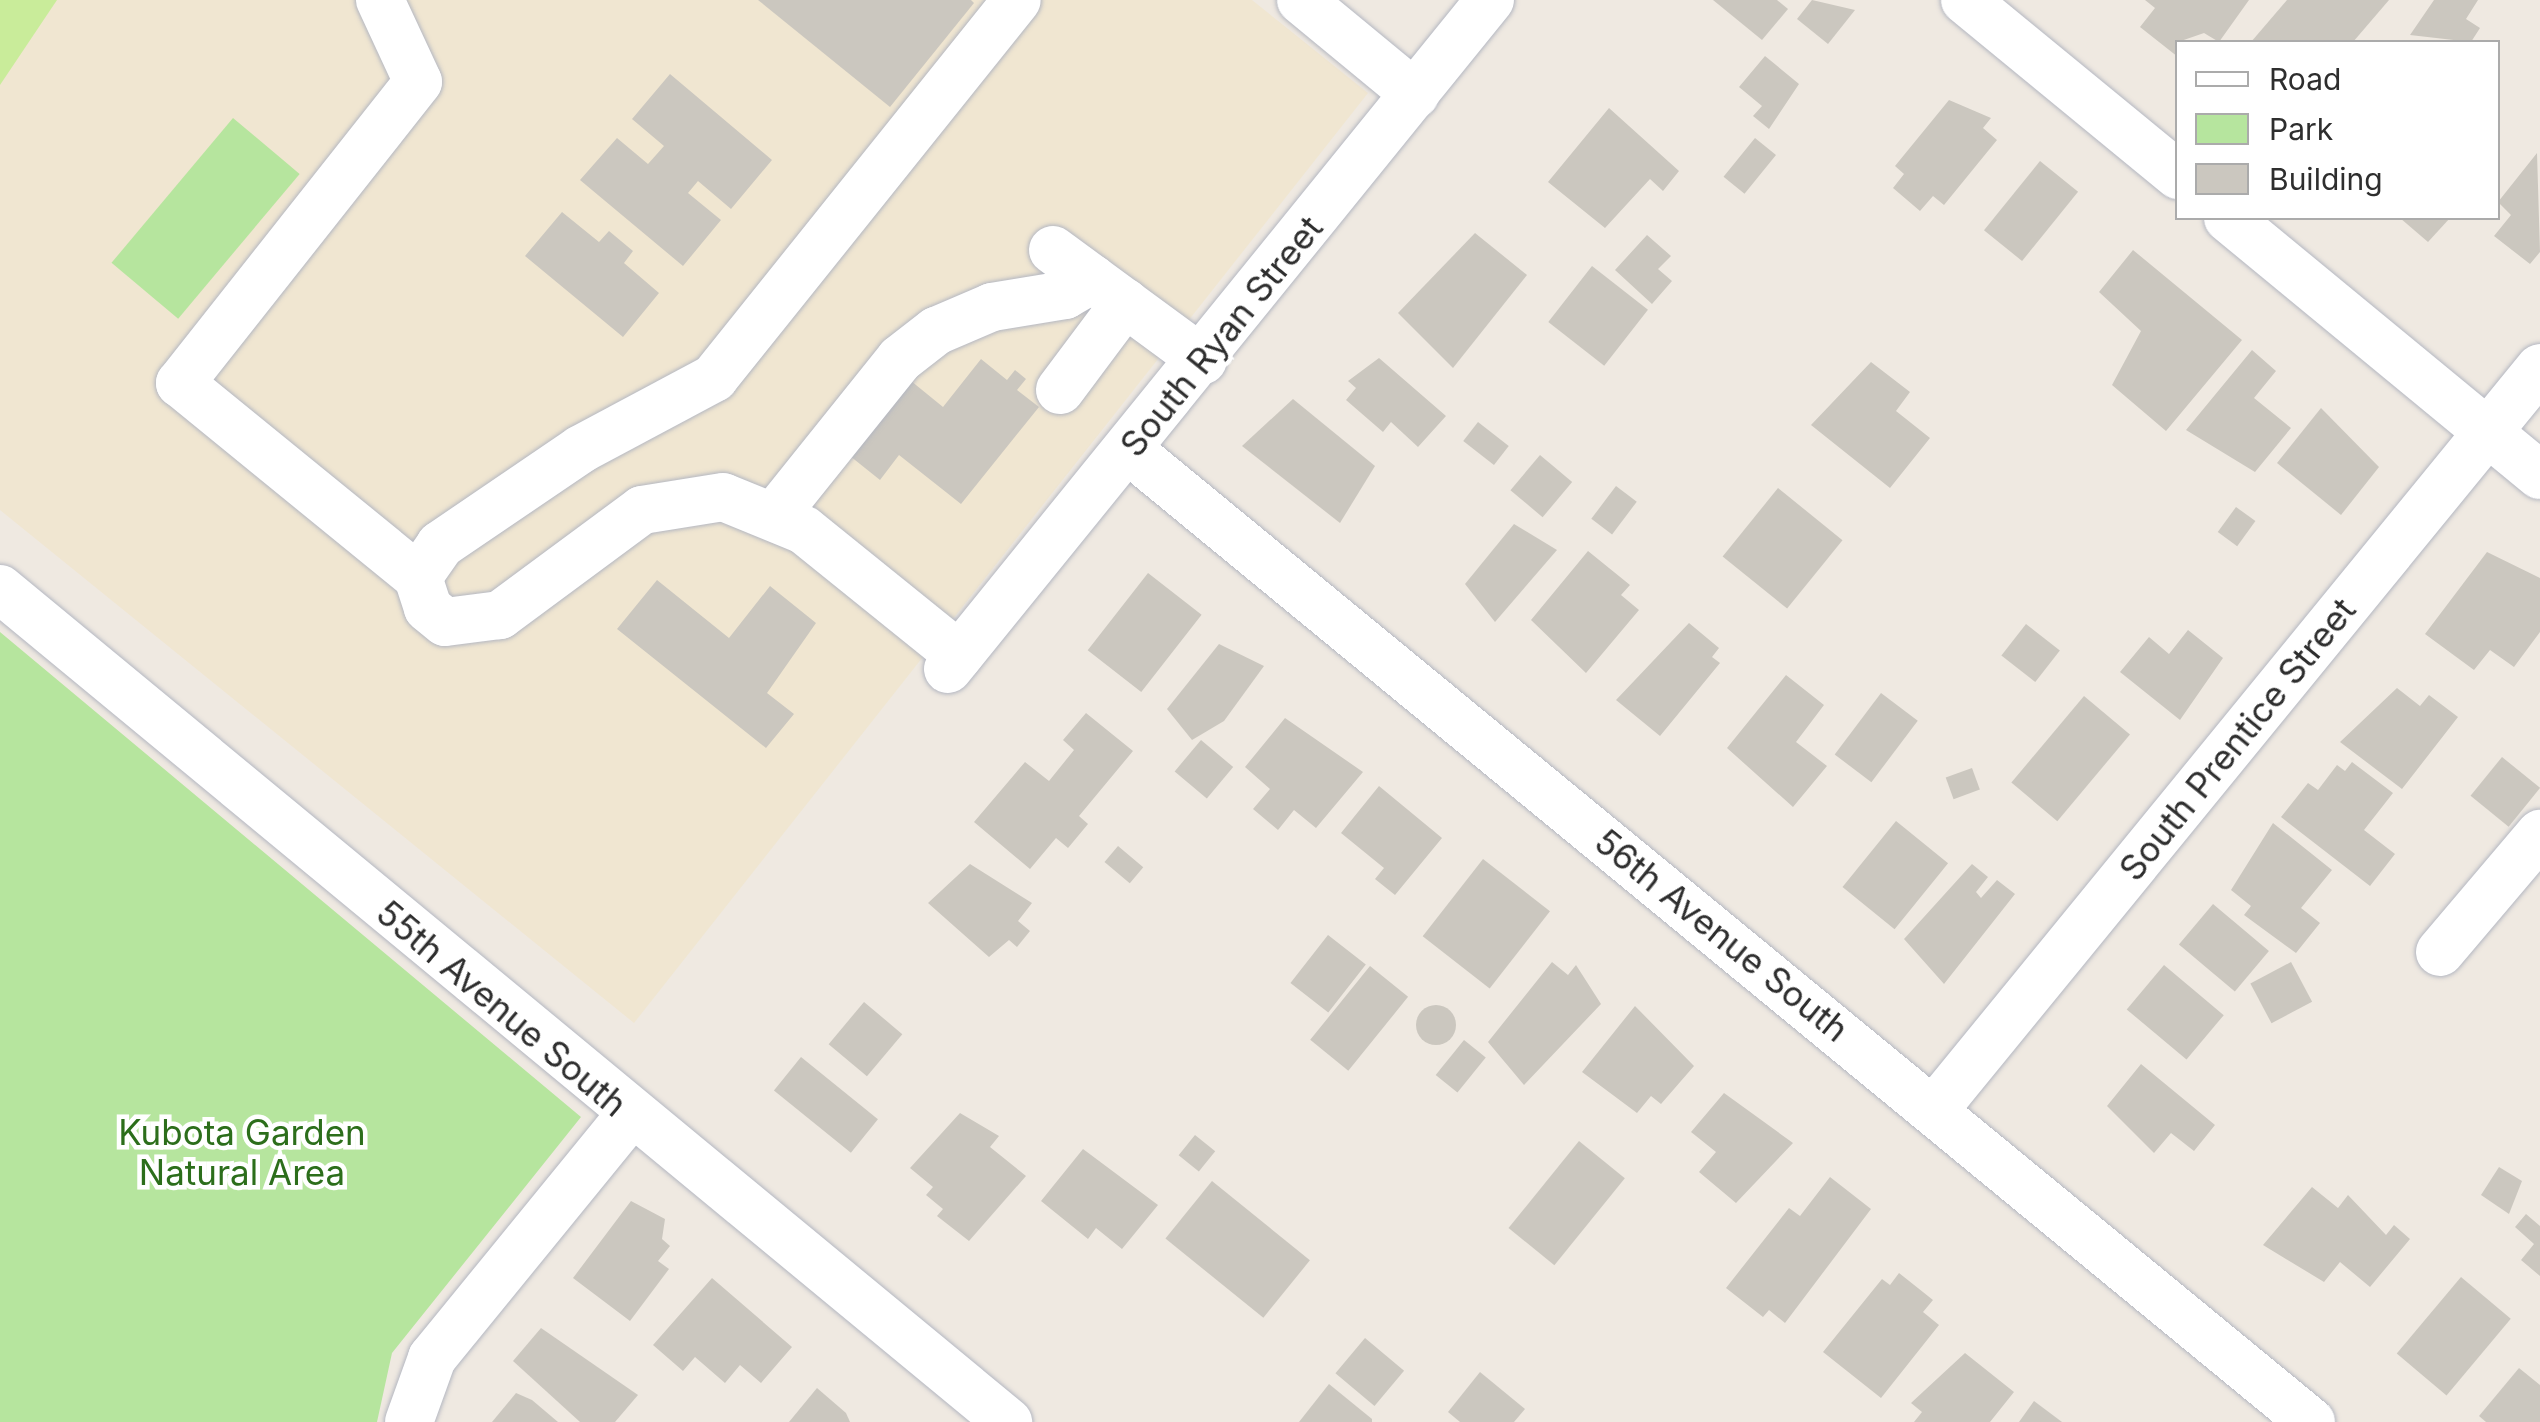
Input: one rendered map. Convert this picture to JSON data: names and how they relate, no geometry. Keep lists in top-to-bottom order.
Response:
{
  "streets": {
    "street": [
      "South Ryan Street",
      "South Prentice Street",
      "56th Avenue South",
      "55th Avenue South"
    ]
  },
  "crossings": [
    ["South Ryan Street", "56th Avenue South"],
    ["South Prentice Street", "56th Avenue South"]
  ],
  "parks": ["Kubota Garden Natural Area"],
  "legend": ["Road", "Park", "Building"]
}
